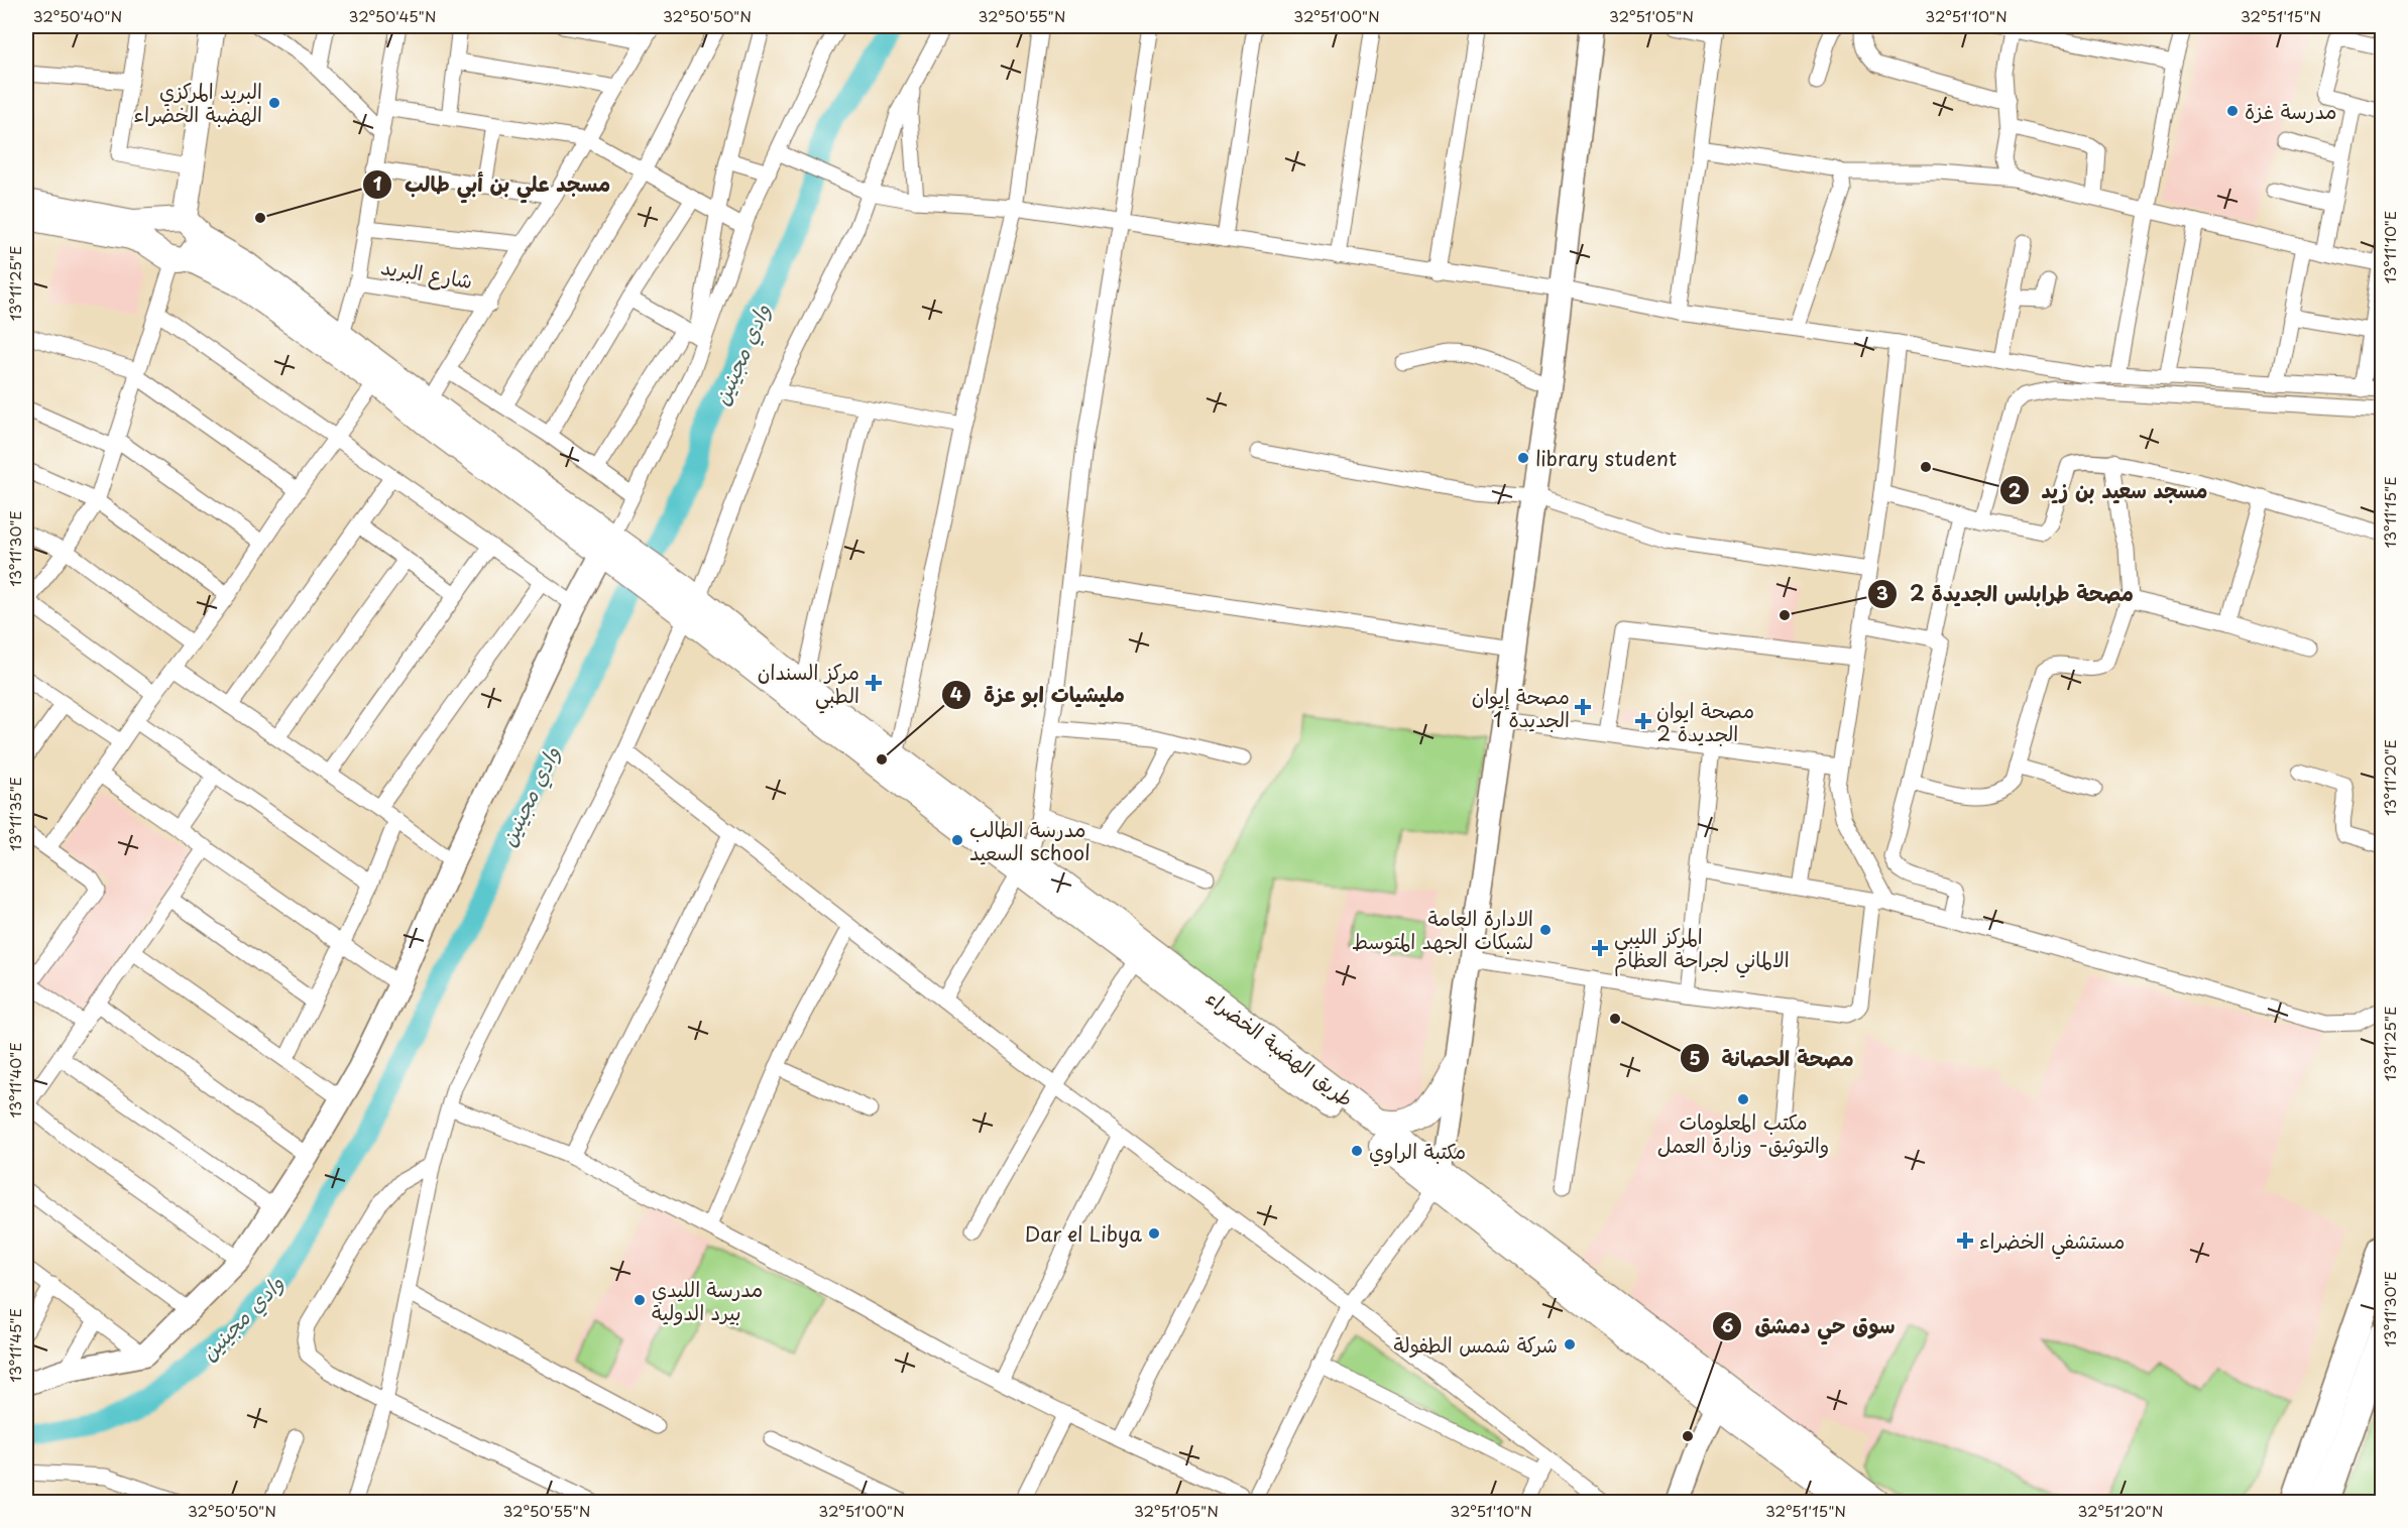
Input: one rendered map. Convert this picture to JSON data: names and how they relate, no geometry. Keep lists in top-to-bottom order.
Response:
{
  "streets": {
    "main road": ["طريق الهضبة الخضراء"],
    "street": ["شارع البريد"]
  },
  "water": ["وادي مجينين"],
  "places": {
    "other": [
      "البريد المركزي الهضبة الخضراء",
      "مدرسة غزة",
      "مسجد علي بن أبي طالب",
      "library student",
      "مسجد سعيد بن زيد",
      "مصحة طرابلس الجديدة 2",
      "مليشيات ابو عزة",
      "مدرسة الطالب السعيد school",
      "الادارة العامة لشبكات الجهد المتوسط",
      "مصحة الحصانة",
      "مكتب المعلومات والتوثيق- وزارة العمل",
      "مكتبة الراوي",
      "Dar el Libya",
      "مدرسة الليدي بيرد الدولية",
      "شركة شمس الطفولة",
      "سوق حي دمشق"
    ],
    "health": [
      "مركز السندان الطبي",
      "مصحة إيوان الجديدة 1",
      "مصحة ايوان الجديدة 2",
      "المركز الليبي الالماني لجراحة العظام",
      "مستشفي الخضراء"
    ]
  },
  "coordinates": [
    "32°50'40\"N",
    "32°50'45\"N",
    "32°50'50\"N",
    "32°50'55\"N",
    "32°51'00\"N",
    "32°51'05\"N",
    "32°51'10\"N",
    "32°51'15\"N",
    "13°11'10\"E",
    "13°11'25\"E",
    "13°11'15\"E",
    "13°11'30\"E",
    "13°11'20\"E",
    "13°11'35\"E",
    "13°11'40\"E",
    "13°11'45\"E",
    "32°51'20\"N"
  ]
}
